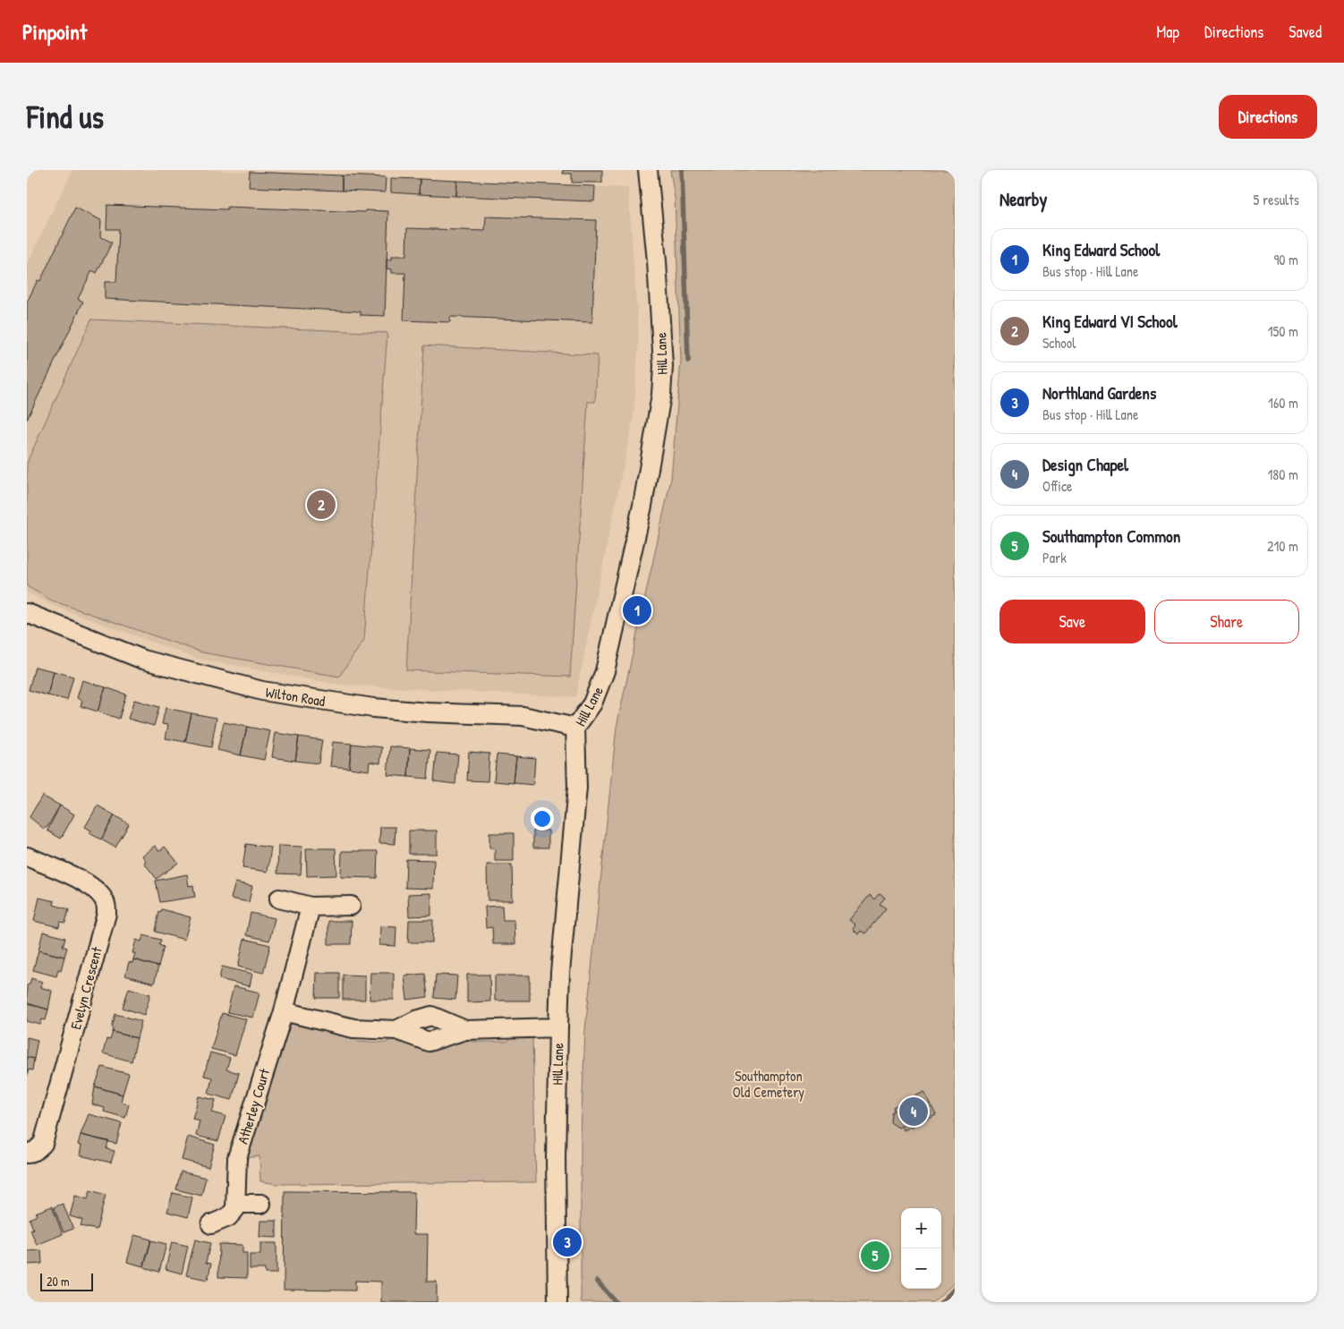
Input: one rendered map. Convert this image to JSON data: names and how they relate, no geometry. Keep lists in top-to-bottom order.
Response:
{
  "streets": {
    "street": [
      "Hill Lane",
      "Wilton Road",
      "Evelyn Crescent",
      "Atherley Court"
    ]
  },
  "crossings": [
    ["Hill Lane", "Wilton Road"]
  ],
  "parks": ["Southampton Old Cemetery"],
  "scale_bar": "20 m",
  "page": {
    "header": "Pinpoint",
    "nav": ["Map", "Directions", "Saved"],
    "buttons": [
      "Directions",
      ["Save", "Share"]
    ],
    "title": "Find us",
    "heading": ["Nearby", "5 results"],
    "list": [
      {
        "mark": "1",
        "name": "King Edward School",
        "note": "Bus stop · Hill Lane",
        "value": "90 m"
      },
      {
        "mark": "2",
        "name": "King Edward VI School",
        "note": "School",
        "value": "150 m"
      },
      {
        "mark": "3",
        "name": "Northland Gardens",
        "note": "Bus stop · Hill Lane",
        "value": "160 m"
      },
      {
        "mark": "4",
        "name": "Design Chapel",
        "note": "Office",
        "value": "180 m"
      },
      {
        "mark": "5",
        "name": "Southampton Common",
        "note": "Park",
        "value": "210 m"
      }
    ],
    "pins": [
      "2",
      "1",
      "4",
      "3",
      "5"
    ],
    "map_buttons": ["+", "−"],
    "scale": "20 m"
  }
}
